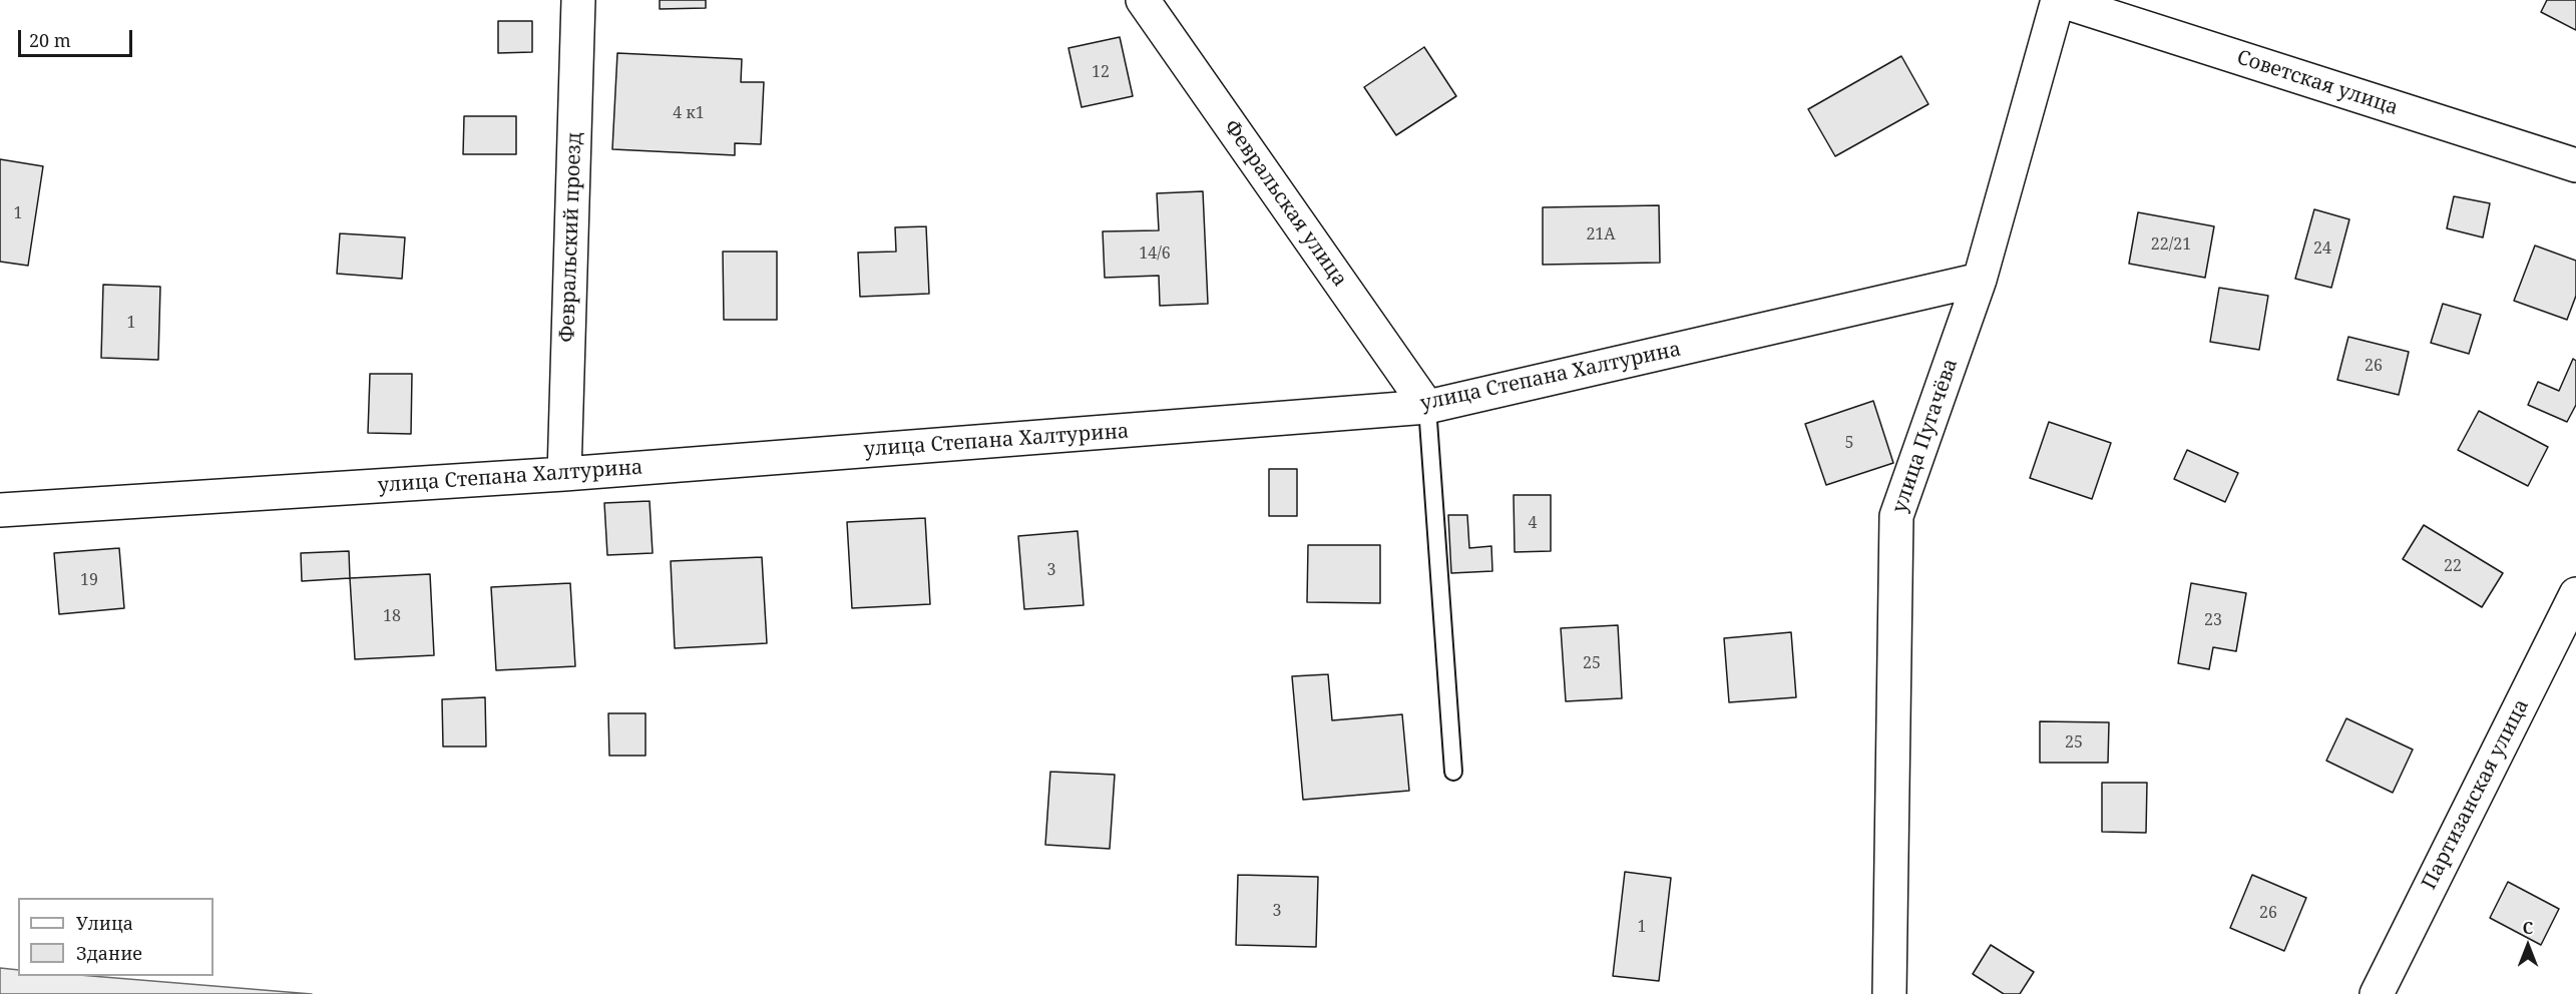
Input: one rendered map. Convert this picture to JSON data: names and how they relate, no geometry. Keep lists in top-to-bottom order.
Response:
{
  "streets": {
    "street": [
      "Советская улица",
      "Февральская улица",
      "Февральский проезд",
      "улица Степана Халтурина",
      "улица Пугачёва",
      "Партизанская улица"
    ]
  },
  "crossings": [
    ["Советская улица", "улица Пугачёва"],
    ["Февральская улица", "улица Степана Халтурина"],
    ["Февральский проезд", "улица Степана Халтурина"],
    ["улица Степана Халтурина", "улица Пугачёва"]
  ],
  "house_numbers": [
    "12",
    "4 к1",
    "1",
    "21А",
    "22/21",
    "24",
    "14/6",
    "1",
    "26",
    "5",
    "4",
    "22",
    "3",
    "19",
    "18",
    "23",
    "25",
    "25",
    "3",
    "26",
    "1"
  ],
  "legend": ["Улица", "Здание"],
  "scale_bar": "20 m",
  "north": "top"
}
